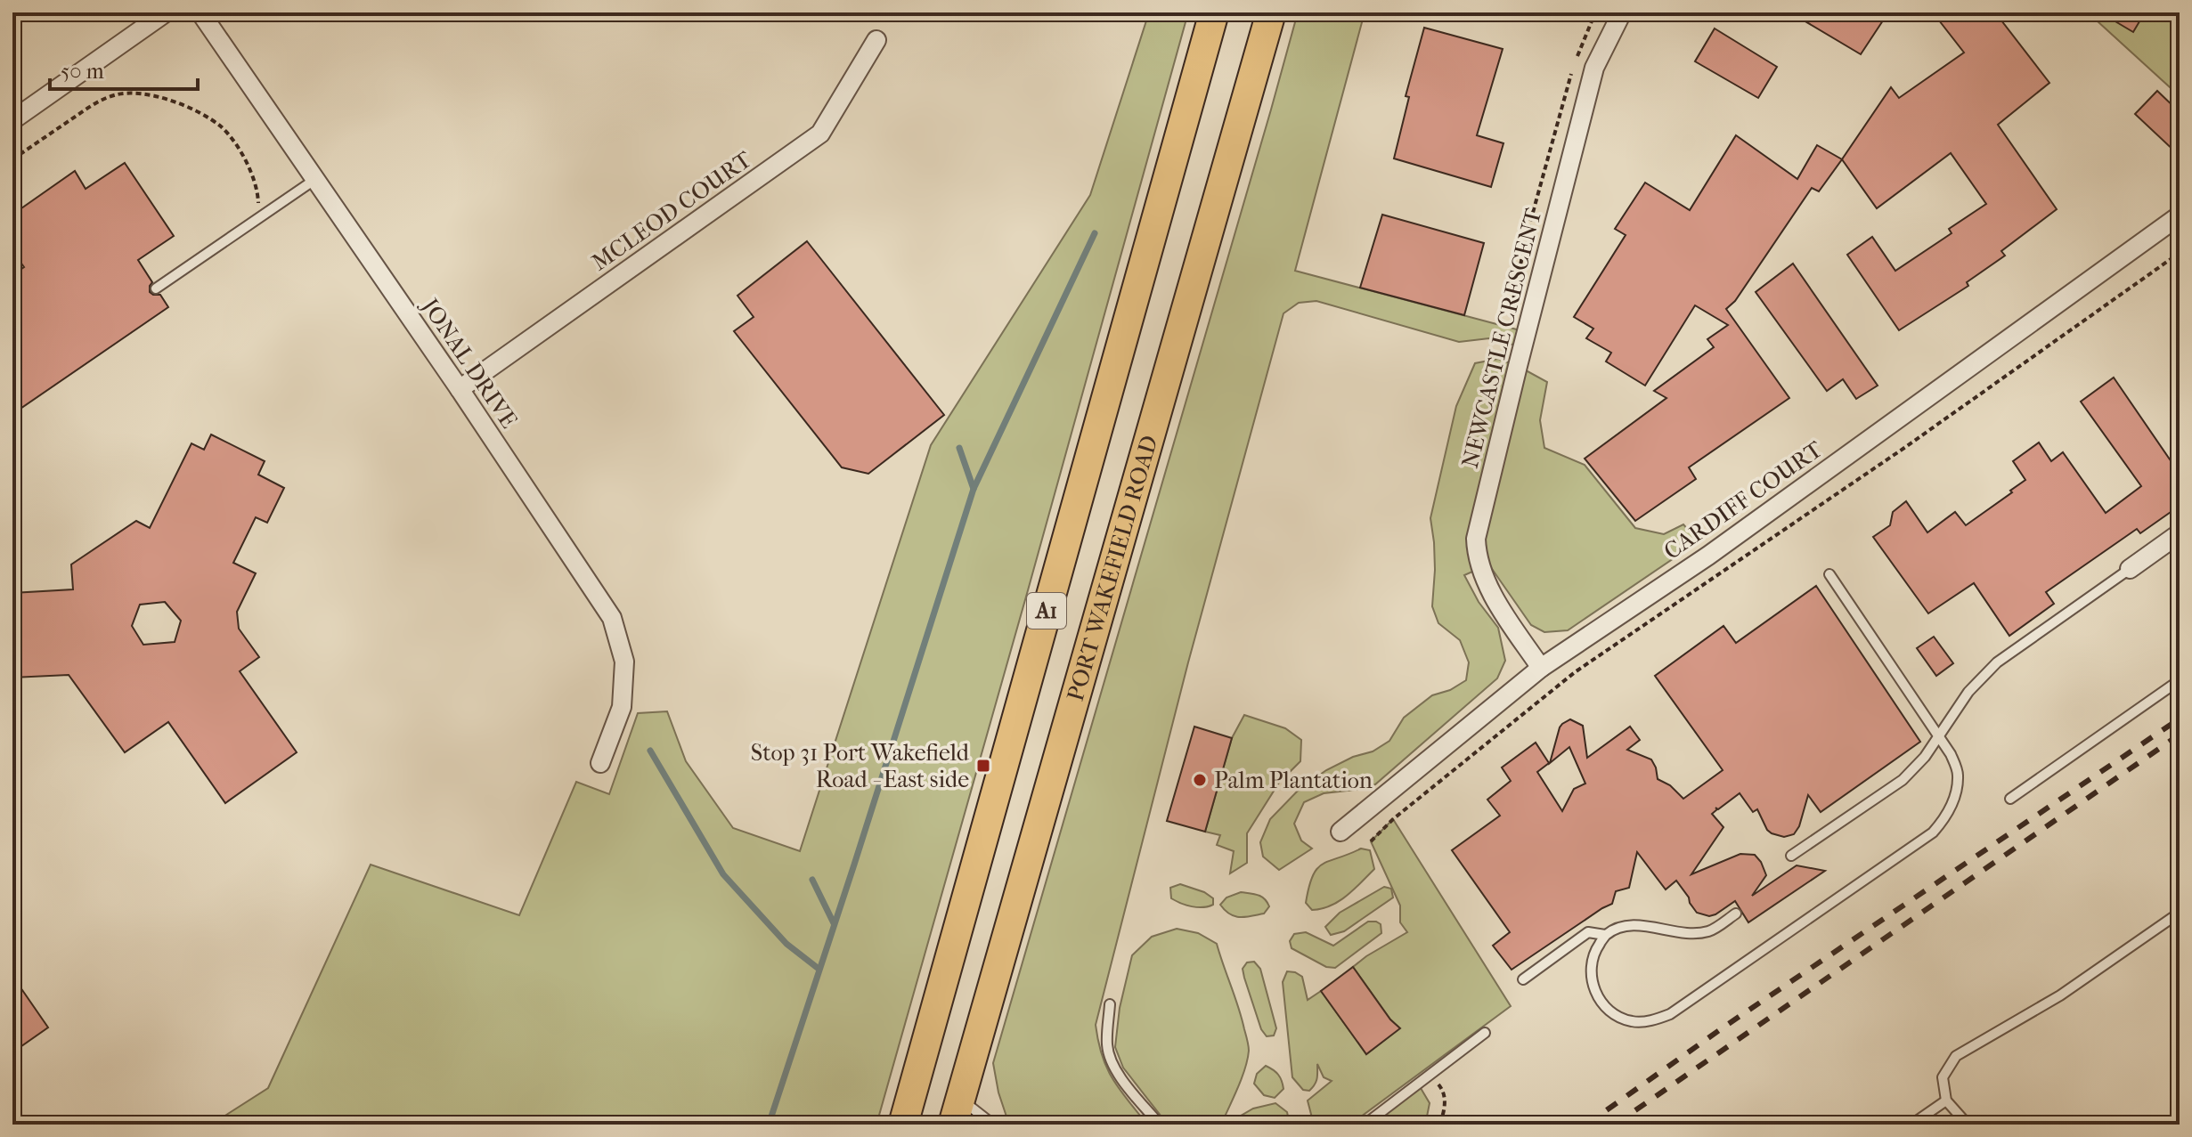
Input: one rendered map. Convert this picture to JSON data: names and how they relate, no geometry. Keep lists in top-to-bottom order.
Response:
{
  "streets": {
    "highway": ["PORT WAKEFIELD ROAD", "A1"],
    "street": [
      "MCLEOD COURT",
      "NEWCASTLE CRESCENT",
      "JONAL DRIVE",
      "CARDIFF COURT"
    ]
  },
  "crossings": [
    ["MCLEOD COURT", "JONAL DRIVE"],
    ["NEWCASTLE CRESCENT", "CARDIFF COURT"]
  ],
  "places": {
    "transit": ["Stop 31 Port Wakefield Road - East side"],
    "other": ["Palm Plantation"]
  },
  "scale_bar": "50 m"
}
